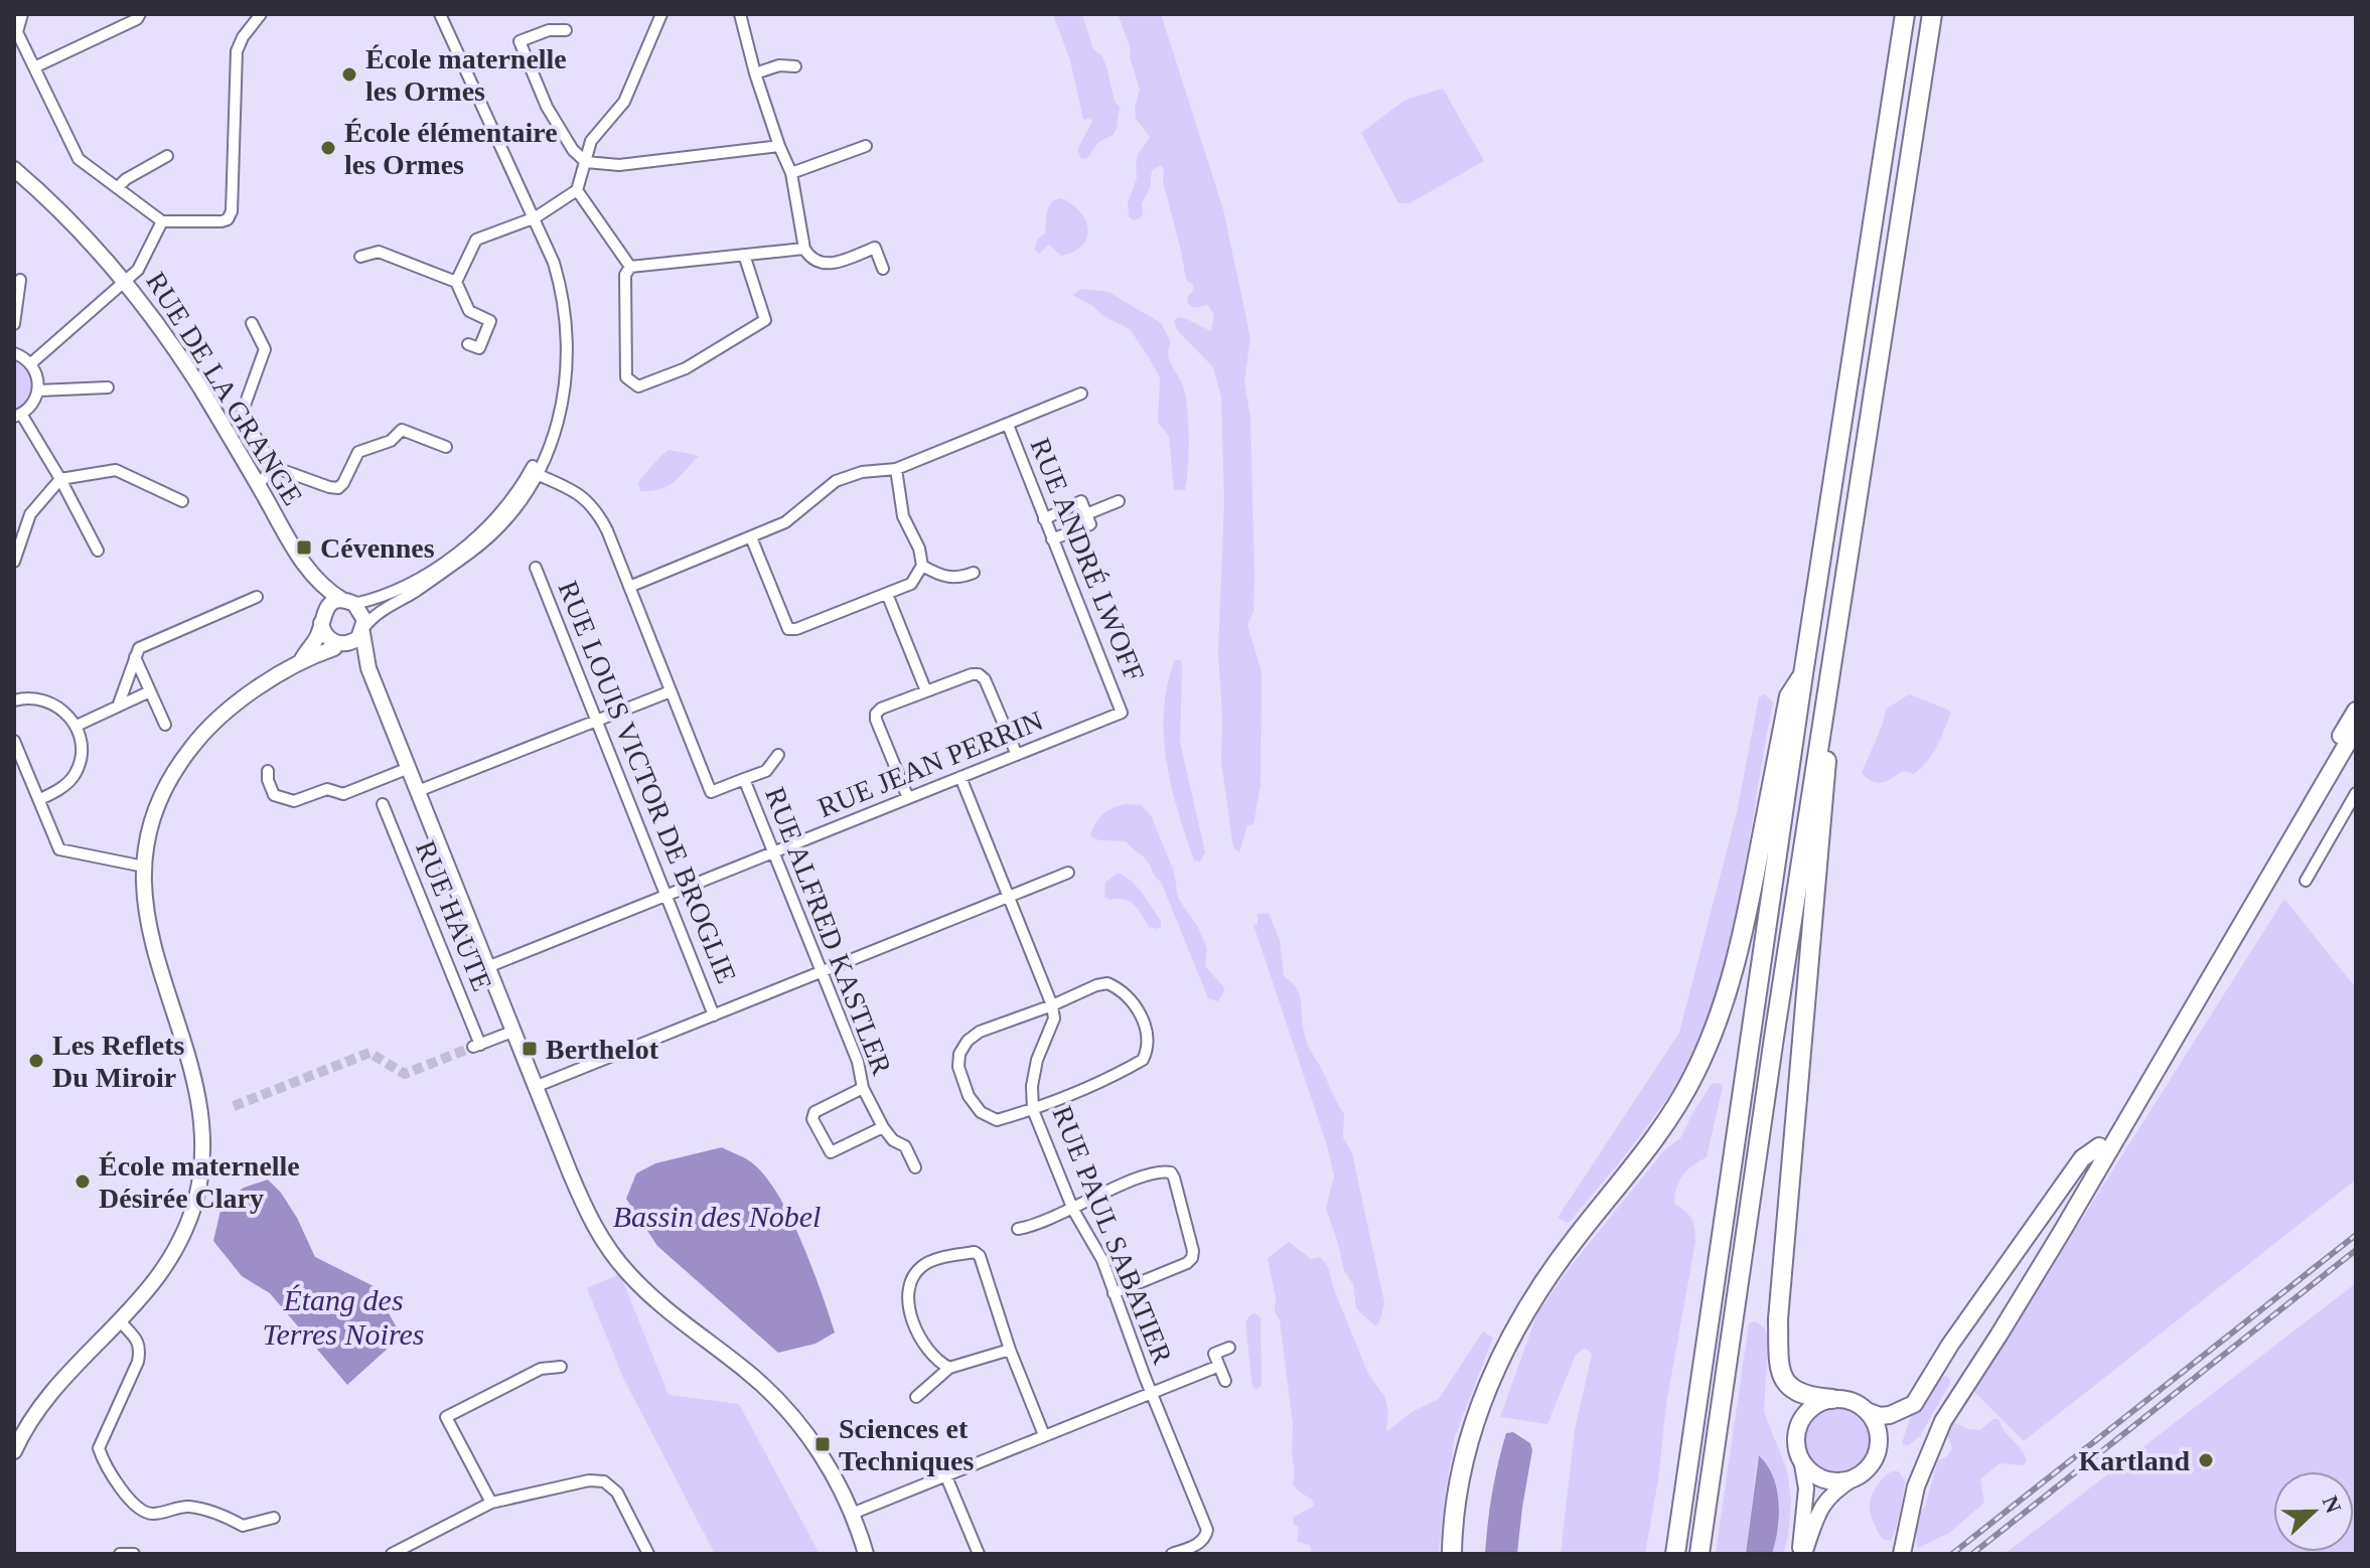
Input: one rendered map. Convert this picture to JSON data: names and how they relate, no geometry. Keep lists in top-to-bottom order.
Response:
{
  "streets": {
    "street": [
      "RUE DE LA GRANGE",
      "RUE ANDRÉ LWOFF",
      "RUE JEAN PERRIN",
      "RUE LOUIS VICTOR DE BROGLIE",
      "RUE HAUTE",
      "RUE ALFRED KASTLER",
      "RUE PAUL SABATIER"
    ]
  },
  "crossings": [
    ["RUE ANDRÉ LWOFF", "RUE JEAN PERRIN"],
    ["RUE JEAN PERRIN", "RUE LOUIS VICTOR DE BROGLIE"],
    ["RUE JEAN PERRIN", "RUE ALFRED KASTLER"]
  ],
  "water": ["Bassin des Nobel", "Étang des Terres Noires"],
  "places": {
    "other": [
      "École maternelle les Ormes",
      "École élémentaire les Ormes",
      "Les Reflets Du Miroir",
      "École maternelle Désirée Clary",
      "Kartland"
    ],
    "transit": ["Cévennes", "Berthelot", "Sciences et Techniques"]
  },
  "north": "right"
}
